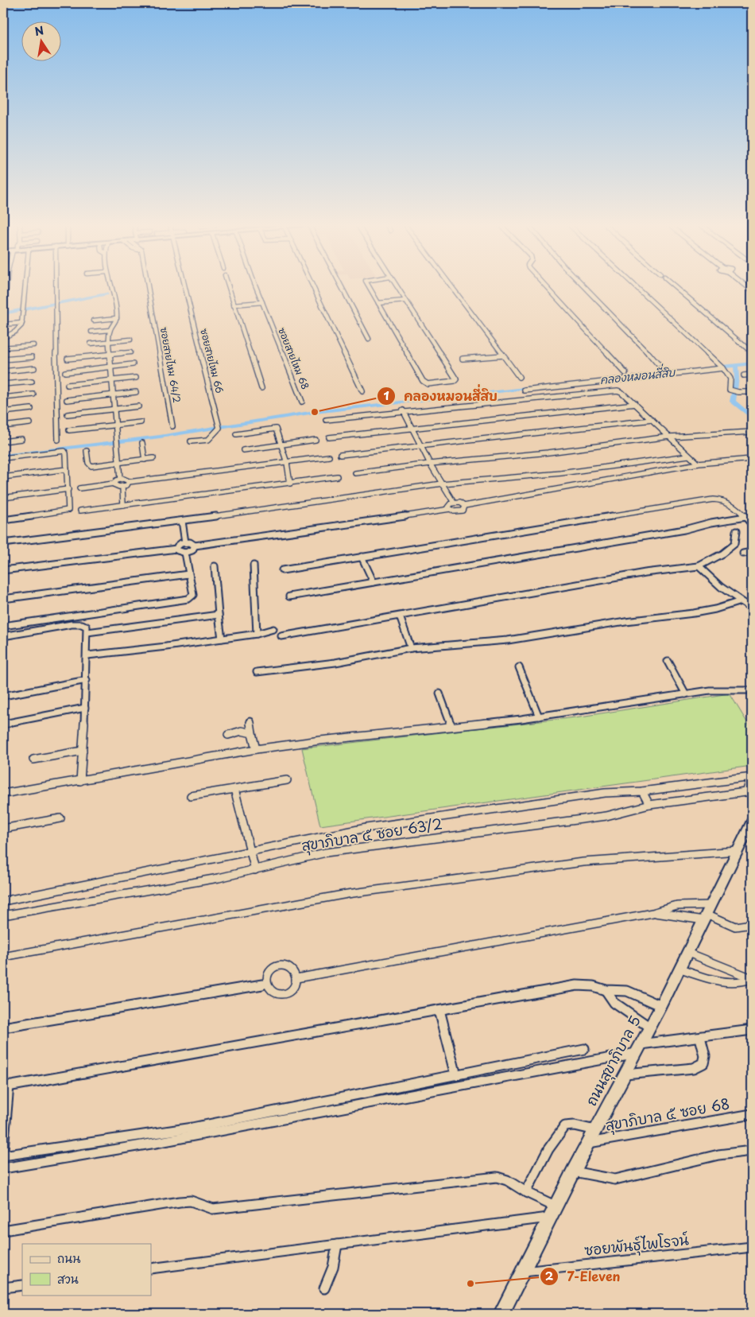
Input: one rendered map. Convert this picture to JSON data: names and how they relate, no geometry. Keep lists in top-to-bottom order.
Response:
{
  "streets": {
    "main road": ["ถนนสุขาภิบาล 5"],
    "street": [
      "ซอยสายไหม 68",
      "ซอยสายไหม 66",
      "ซอยสายไหม 64/2",
      "สุขาภิบาล ๕ ซอย 63/2",
      "สุขาภิบาล ๕ ซอย 68",
      "ซอยพันธ์ุไพโรจน์"
    ]
  },
  "crossings": [
    ["ถนนสุขาภิบาล 5", "สุขาภิบาล ๕ ซอย 68"],
    ["ถนนสุขาภิบาล 5", "ซอยพันธ์ุไพโรจน์"]
  ],
  "water": ["คลองหมอนสี่สิบ"],
  "places": ["คลองหมอนสี่สิบ", "7-Eleven"],
  "legend": ["ถนน", "สวน"],
  "north": "top"
}
